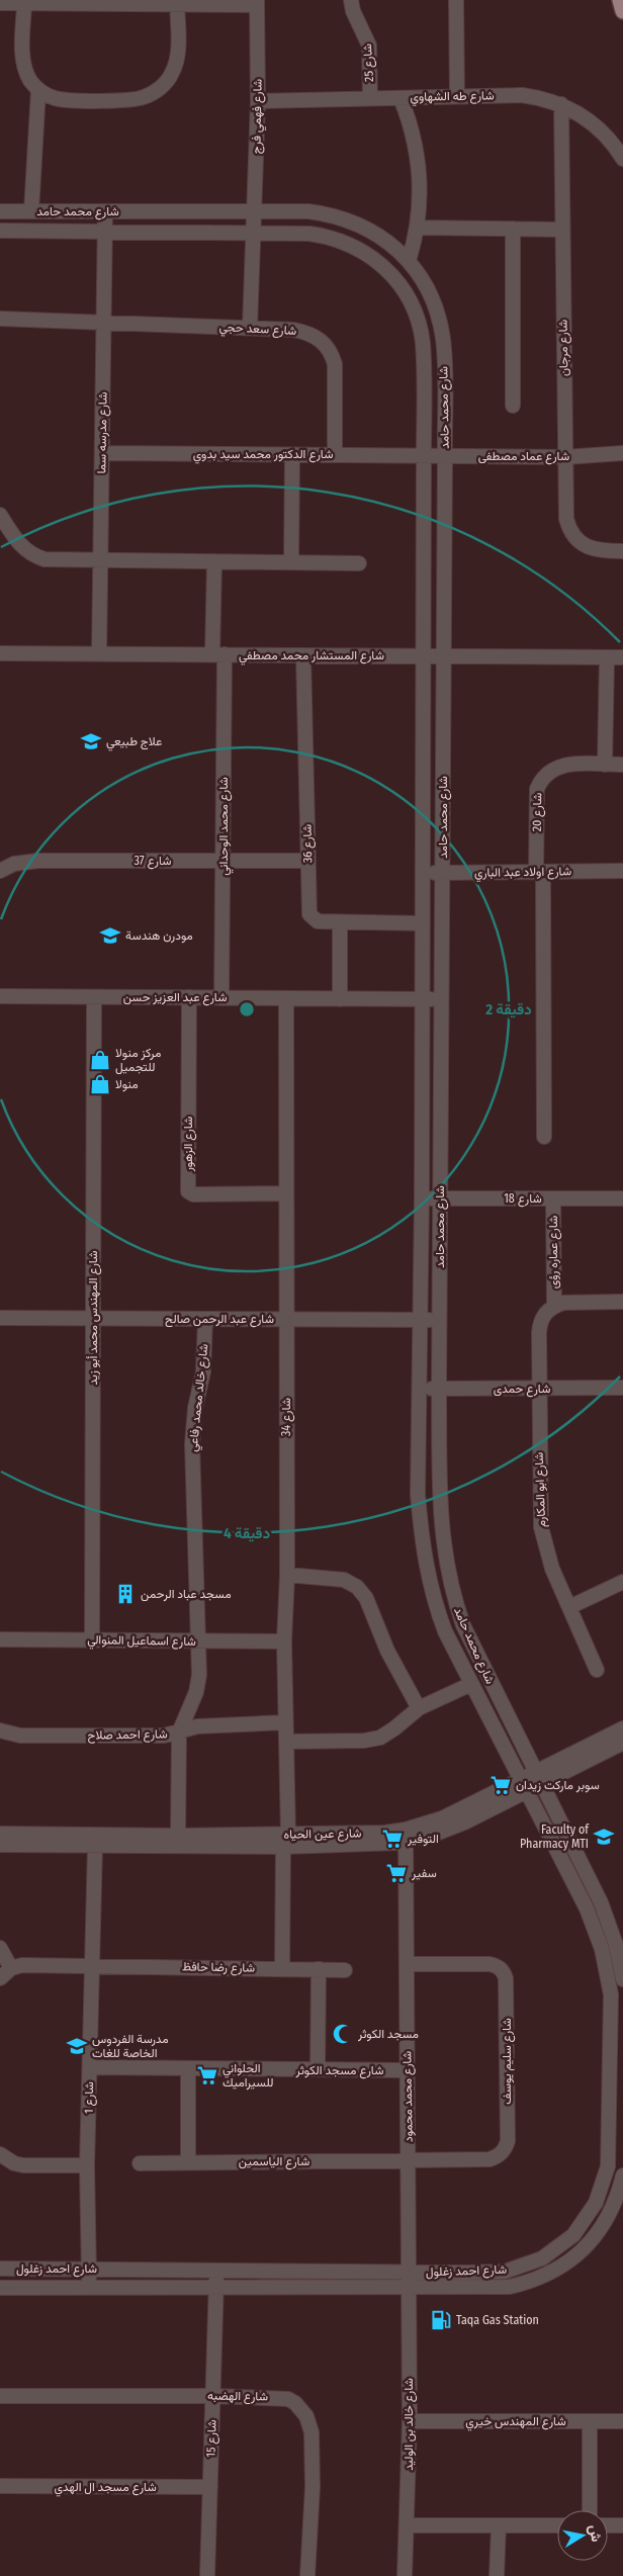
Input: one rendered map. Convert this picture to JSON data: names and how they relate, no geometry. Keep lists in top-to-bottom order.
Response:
{
  "streets": {
    "street": [
      "شارع 25",
      "شارع طه الشهاوي",
      "شارع فهمي فرج",
      "شارع محمد حامد",
      "شارع سعد حجي",
      "شارع مرجان",
      "شارع مدرسه سما",
      "شارع الدكتور محمد سيد بدوي",
      "شارع عماد مصطفى",
      "شارع المستشار محمد مصطفي",
      "شارع 20",
      "شارع محمد الوحداني",
      "شارع 36",
      "شارع 37",
      "شارع اولاد عبد الباري",
      "شارع عبد العزيز حسن",
      "شارع الزهور",
      "شارع 18",
      "شارع عماره رؤى",
      "شارع المهندس محمد أبو زيد",
      "شارع عبد الرحمن صالح",
      "شارع حمدى",
      "شارع خالد محمد رفاعي",
      "شارع 34",
      "شارع ابو المكارم",
      "شارع اسماعيل المنوالي",
      "شارع احمد صلاح",
      "شارع عين الحياه",
      "شارع رضا حافظ",
      "شارع سليم يوسف",
      "شارع مسجد الكوثر",
      "شارع محمد محمود",
      "شارع 1",
      "شارع الياسمين",
      "شارع احمد زغلول",
      "شارع الهضبه",
      "شارع المهندس خيري",
      "شارع خالد بن الوليد",
      "شارع 15",
      "شارع مسجد ال الهدي"
    ]
  },
  "crossings": [
    ["شارع 25", "شارع طه الشهاوي"],
    ["شارع طه الشهاوي", "شارع فهمي فرج"],
    ["شارع طه الشهاوي", "شارع مرجان"],
    ["شارع فهمي فرج", "شارع محمد حامد"],
    ["شارع فهمي فرج", "شارع سعد حجي"],
    ["شارع محمد حامد", "شارع مدرسه سما"],
    ["شارع محمد حامد", "شارع الدكتور محمد سيد بدوي"],
    ["شارع محمد حامد", "شارع عماد مصطفى"],
    ["شارع محمد حامد", "شارع المستشار محمد مصطفي"],
    ["شارع محمد حامد", "شارع 36"],
    ["شارع محمد حامد", "شارع اولاد عبد الباري"],
    ["شارع محمد حامد", "شارع عبد العزيز حسن"],
    ["شارع محمد حامد", "شارع 18"],
    ["شارع محمد حامد", "شارع عبد الرحمن صالح"],
    ["شارع محمد حامد", "شارع حمدى"],
    ["شارع محمد حامد", "شارع عين الحياه"],
    ["شارع محمد حامد", "شارع احمد زغلول"],
    ["شارع سعد حجي", "شارع مدرسه سما"],
    ["شارع سعد حجي", "شارع الدكتور محمد سيد بدوي"],
    ["شارع مرجان", "شارع عماد مصطفى"],
    ["شارع مدرسه سما", "شارع الدكتور محمد سيد بدوي"],
    ["شارع مدرسه سما", "شارع المستشار محمد مصطفي"],
    ["شارع الدكتور محمد سيد بدوي", "شارع عماد مصطفى"],
    ["شارع المستشار محمد مصطفي", "شارع محمد الوحداني"],
    ["شارع المستشار محمد مصطفي", "شارع 36"],
    ["شارع 20", "شارع اولاد عبد الباري"],
    ["شارع محمد الوحداني", "شارع 37"],
    ["شارع محمد الوحداني", "شارع عبد العزيز حسن"],
    ["شارع 36", "شارع 37"],
    ["شارع عبد العزيز حسن", "شارع الزهور"],
    ["شارع عبد العزيز حسن", "شارع المهندس محمد أبو زيد"],
    ["شارع عبد العزيز حسن", "شارع 34"],
    ["شارع الزهور", "شارع 34"],
    ["شارع 18", "شارع عماره رؤى"],
    ["شارع عماره رؤى", "شارع ابو المكارم"],
    ["شارع المهندس محمد أبو زيد", "شارع عبد الرحمن صالح"],
    ["شارع المهندس محمد أبو زيد", "شارع اسماعيل المنوالي"],
    ["شارع عبد الرحمن صالح", "شارع خالد محمد رفاعي"],
    ["شارع عبد الرحمن صالح", "شارع 34"],
    ["شارع حمدى", "شارع ابو المكارم"],
    ["شارع خالد محمد رفاعي", "شارع اسماعيل المنوالي"],
    ["شارع خالد محمد رفاعي", "شارع احمد صلاح"],
    ["شارع خالد محمد رفاعي", "شارع عين الحياه"],
    ["شارع 34", "شارع اسماعيل المنوالي"],
    ["شارع 34", "شارع احمد صلاح"],
    ["شارع 34", "شارع عين الحياه"],
    ["شارع 34", "شارع رضا حافظ"],
    ["شارع عين الحياه", "شارع محمد محمود"],
    ["شارع عين الحياه", "شارع 1"],
    ["شارع عين الحياه", "شارع احمد زغلول"],
    ["شارع رضا حافظ", "شارع 1"],
    ["شارع سليم يوسف", "شارع محمد محمود"],
    ["شارع سليم يوسف", "شارع الياسمين"],
    ["شارع مسجد الكوثر", "شارع محمد محمود"],
    ["شارع مسجد الكوثر", "شارع 1"],
    ["شارع محمد محمود", "شارع الياسمين"],
    ["شارع محمد محمود", "شارع احمد زغلول"],
    ["شارع محمد محمود", "شارع خالد بن الوليد"],
    ["شارع 1", "شارع احمد زغلول"],
    ["شارع احمد زغلول", "شارع خالد بن الوليد"],
    ["شارع احمد زغلول", "شارع 15"],
    ["شارع الهضبه", "شارع 15"],
    ["شارع المهندس خيري", "شارع خالد بن الوليد"],
    ["شارع 15", "شارع مسجد ال الهدي"]
  ],
  "places": {
    "school or university": [
      "علاج طبيعي",
      "مودرن هندسة",
      "Faculty of Pharmacy MTI",
      "مدرسة الفردوس الخاصة للغات"
    ],
    "shop": ["مركز منولا للتجميل", "منولا"],
    "building": ["مسجد عباد الرحمن"],
    "supermarket": [
      "سوبر ماركت زيدان",
      "التوفير",
      "سفير",
      "الحلواني للسيراميك"
    ],
    "mosque": ["مسجد الكوثر"],
    "fuel station": ["Taqa Gas Station"]
  },
  "north": "right",
  "rings": ["2 دقيقة", "4 دقيقة"]
}
